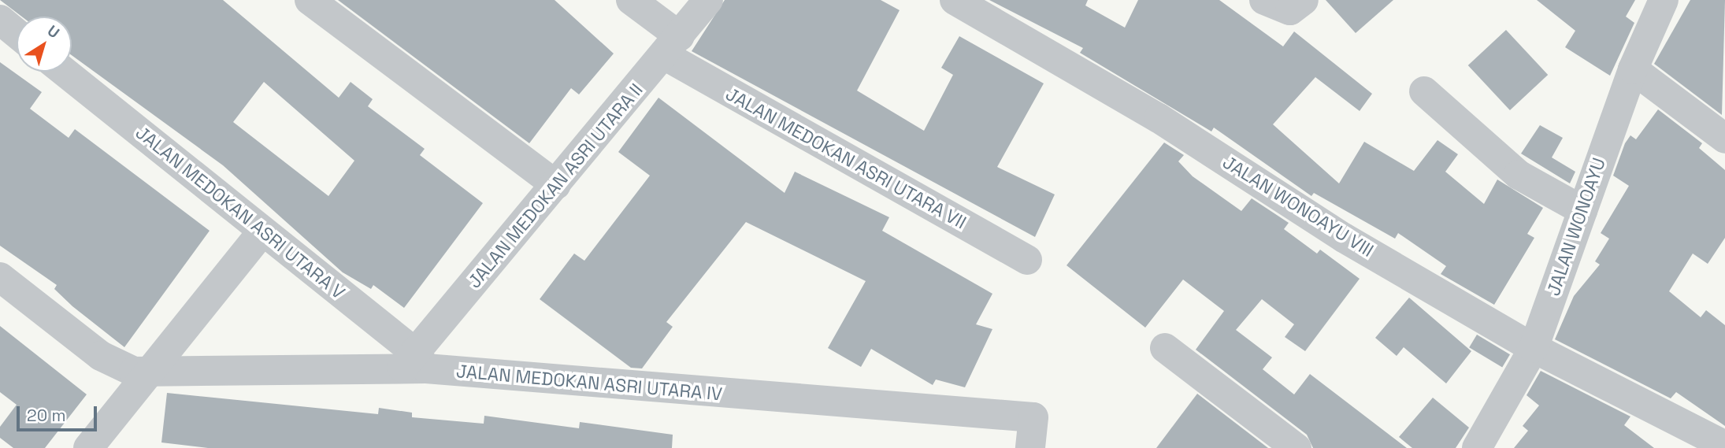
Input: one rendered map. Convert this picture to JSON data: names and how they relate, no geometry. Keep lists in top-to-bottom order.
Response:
{
  "streets": {
    "street": [
      "JALAN MEDOKAN ASRI UTARA VII",
      "JALAN MEDOKAN ASRI UTARA II",
      "JALAN WONOAYU VIII",
      "JALAN MEDOKAN ASRI UTARA V",
      "JALAN WONOAYU",
      "JALAN MEDOKAN ASRI UTARA IV"
    ]
  },
  "crossings": [
    ["JALAN MEDOKAN ASRI UTARA VII", "JALAN MEDOKAN ASRI UTARA II"],
    ["JALAN MEDOKAN ASRI UTARA II", "JALAN MEDOKAN ASRI UTARA V"],
    ["JALAN MEDOKAN ASRI UTARA II", "JALAN MEDOKAN ASRI UTARA IV"],
    ["JALAN WONOAYU VIII", "JALAN WONOAYU"],
    ["JALAN MEDOKAN ASRI UTARA V", "JALAN MEDOKAN ASRI UTARA IV"]
  ],
  "scale_bar": "20 m",
  "north": "top right"
}
